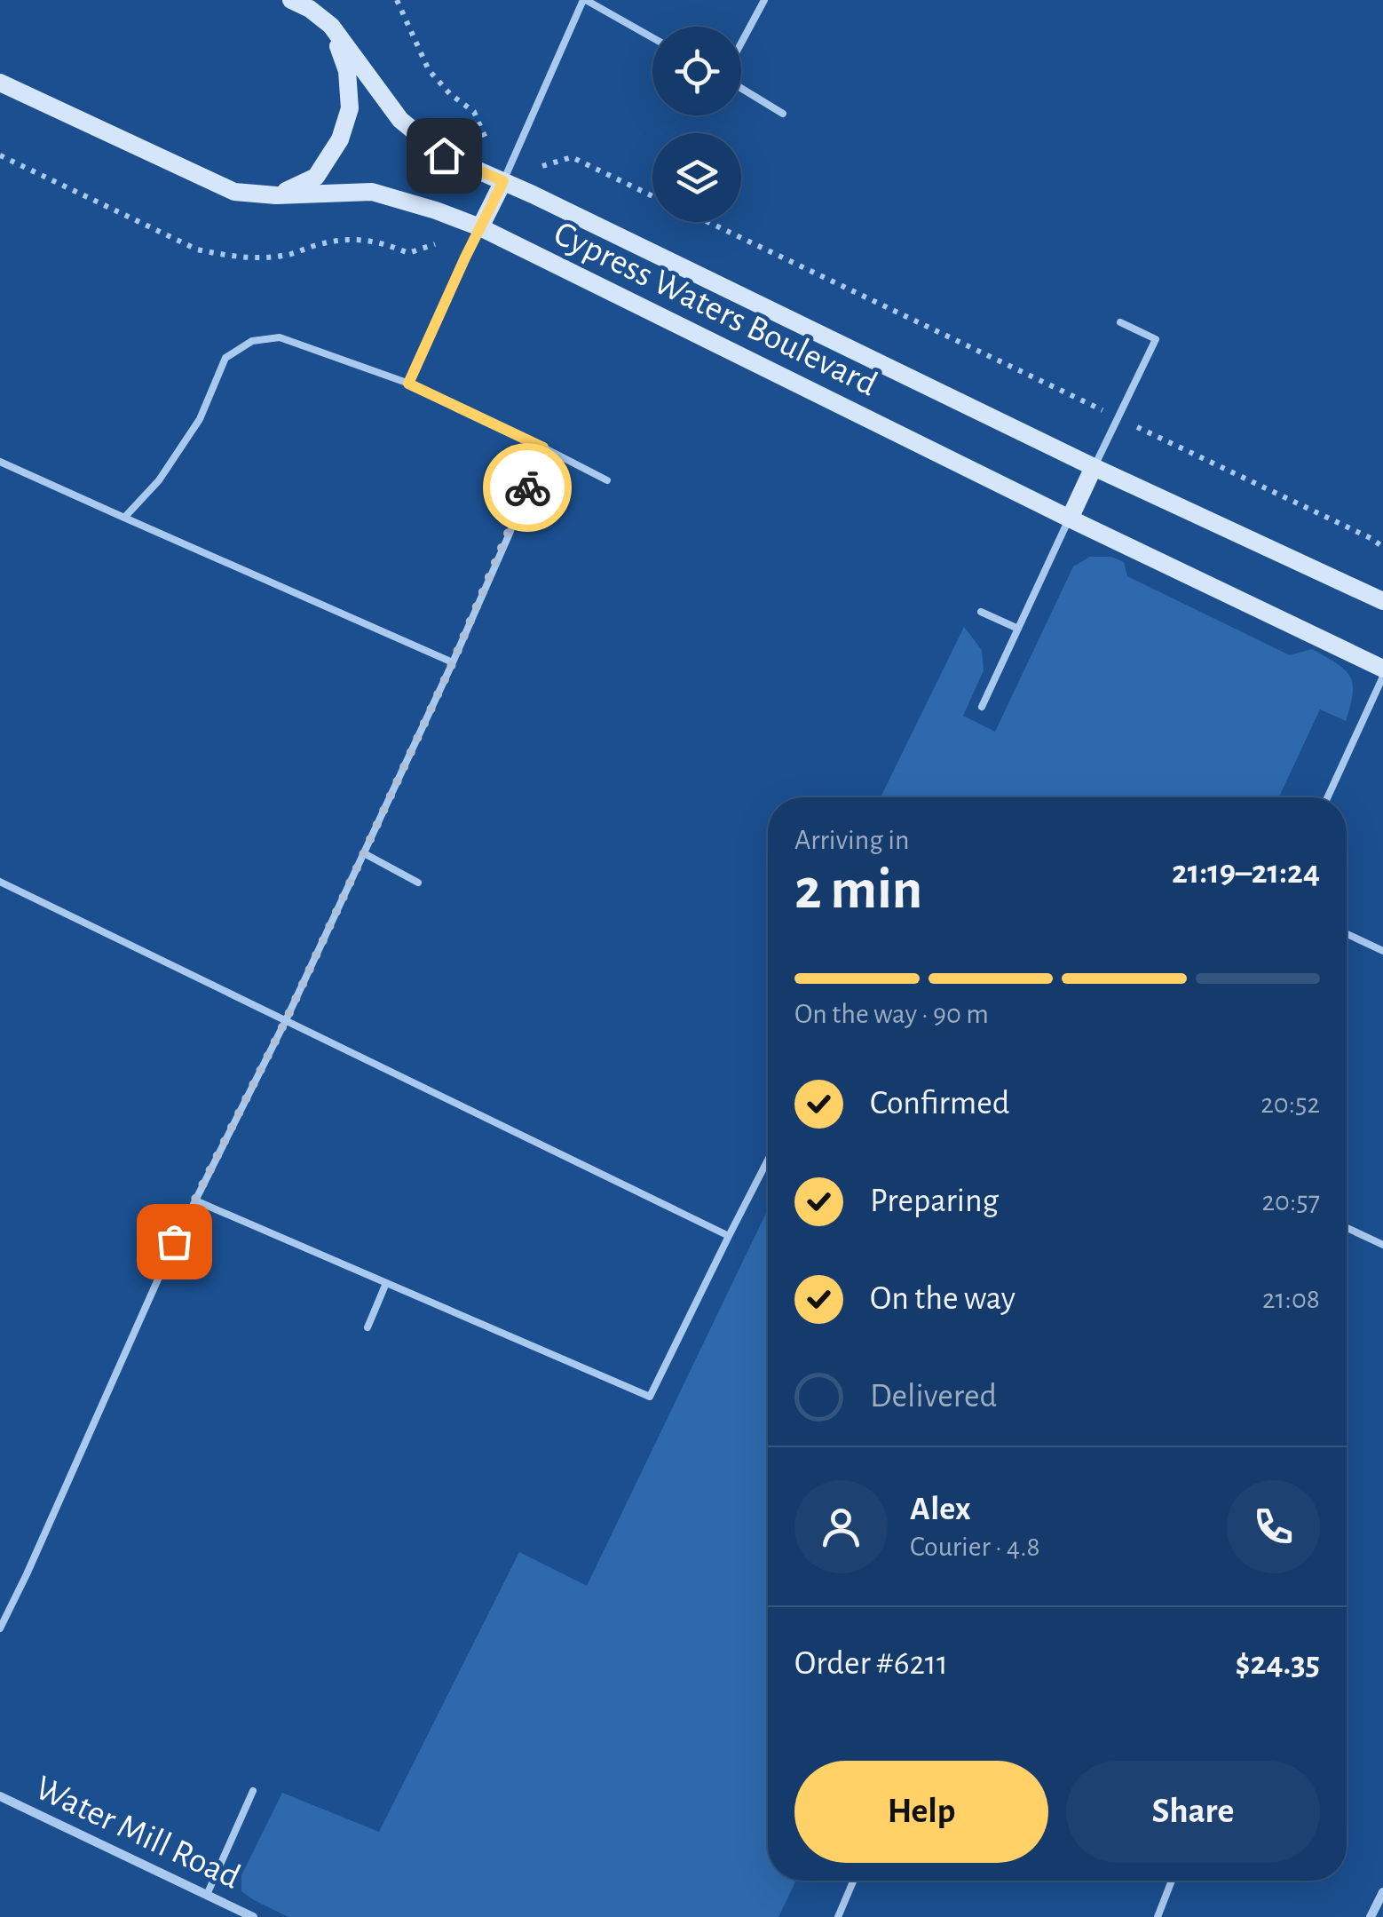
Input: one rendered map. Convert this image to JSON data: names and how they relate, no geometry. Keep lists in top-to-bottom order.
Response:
{
  "streets": {
    "street": ["Cypress Waters Boulevard", "Water Mill Road"]
  },
  "page": {
    "heading": ["2 min", "Arriving in", "21:19–21:24"],
    "panel": [
      "Alex",
      "Courier · 4.8",
      "Order #6211",
      "$24.35"
    ],
    "bar": "On the way · 90 m",
    "list": [
      ["Confirmed", "20:52"],
      ["Preparing", "20:57"],
      ["On the way", "21:08"],
      "Delivered"
    ],
    "buttons": ["Help", "Share"]
  }
}
